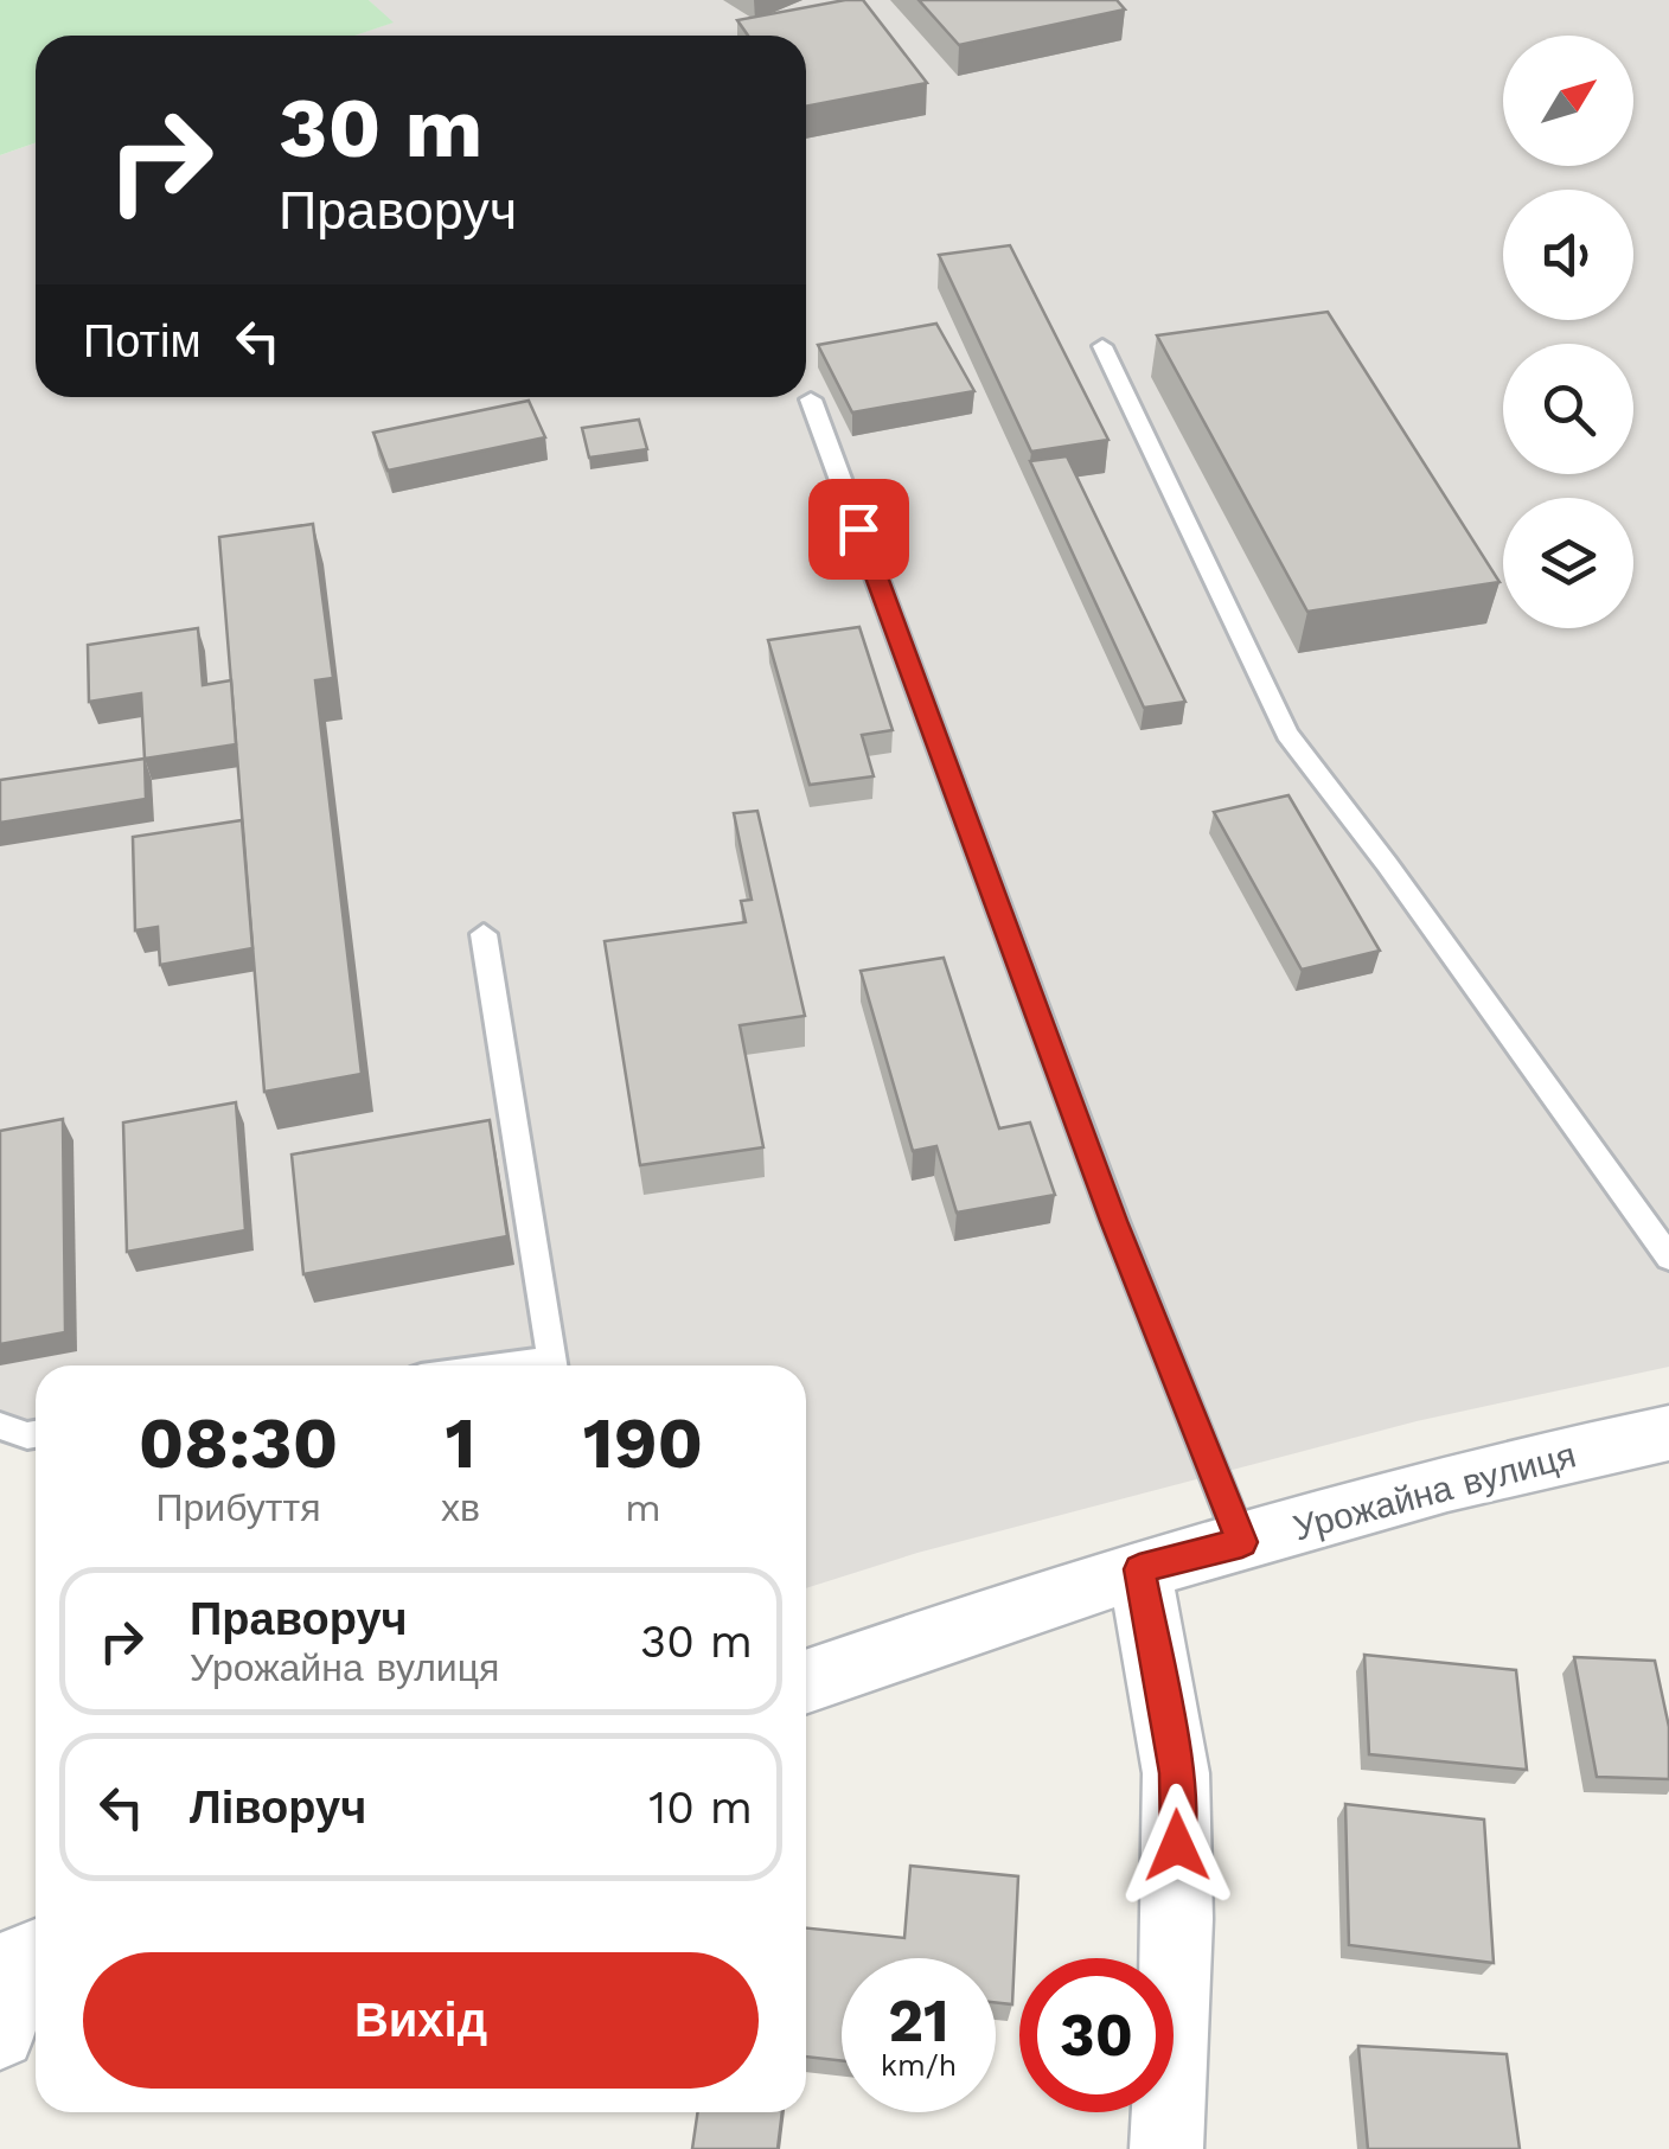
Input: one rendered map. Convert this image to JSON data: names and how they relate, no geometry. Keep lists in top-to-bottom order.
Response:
{
  "streets": {
    "street": ["Урожайна вулиця"]
  },
  "north": "top right",
  "page": {
    "turn": ["30 m", "Праворуч"],
    "then": "Потім",
    "eta": [
      "08:30",
      "Прибуття",
      "1",
      "хв",
      "190",
      "m"
    ],
    "list": [
      {
        "name": "Праворуч",
        "note": "Урожайна вулиця",
        "value": "30 m"
      },
      {
        "name": "Ліворуч",
        "value": "10 m"
      }
    ],
    "buttons": "Вихід",
    "speed": "21 km/h",
    "limit": "30"
  }
}
